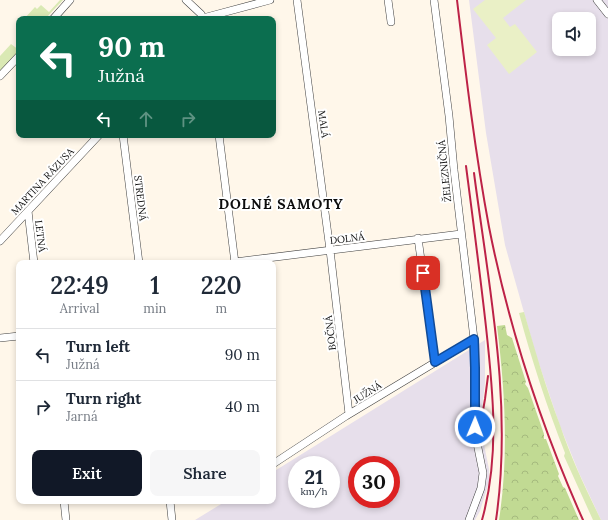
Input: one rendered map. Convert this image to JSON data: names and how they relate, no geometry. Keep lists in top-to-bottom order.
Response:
{
  "streets": {
    "street": [
      "MALÁ",
      "ŽELEZNIČNÁ",
      "MARTINA RÁZUSA",
      "STREDNÁ",
      "LETNÁ",
      "DOLNÁ",
      "BOČNÁ",
      "JUŽNÁ"
    ]
  },
  "crossings": [
    ["MALÁ", "DOLNÁ"],
    ["MALÁ", "BOČNÁ"],
    ["ŽELEZNIČNÁ", "DOLNÁ"],
    ["ŽELEZNIČNÁ", "JUŽNÁ"],
    ["MARTINA RÁZUSA", "LETNÁ"],
    ["DOLNÁ", "BOČNÁ"],
    ["BOČNÁ", "JUŽNÁ"]
  ],
  "districts": ["DOLNÉ SAMOTY"],
  "page": {
    "turn": ["90 m", "Južná"],
    "eta": [
      "22:49",
      "Arrival",
      "1",
      "min",
      "220",
      "m"
    ],
    "list": [
      {
        "name": "Turn left",
        "note": "Južná",
        "value": "90 m"
      },
      {
        "name": "Turn right",
        "note": "Jarná",
        "value": "40 m"
      }
    ],
    "buttons": ["Exit", "Share"],
    "speed": "21 km/h",
    "limit": "30"
  }
}
